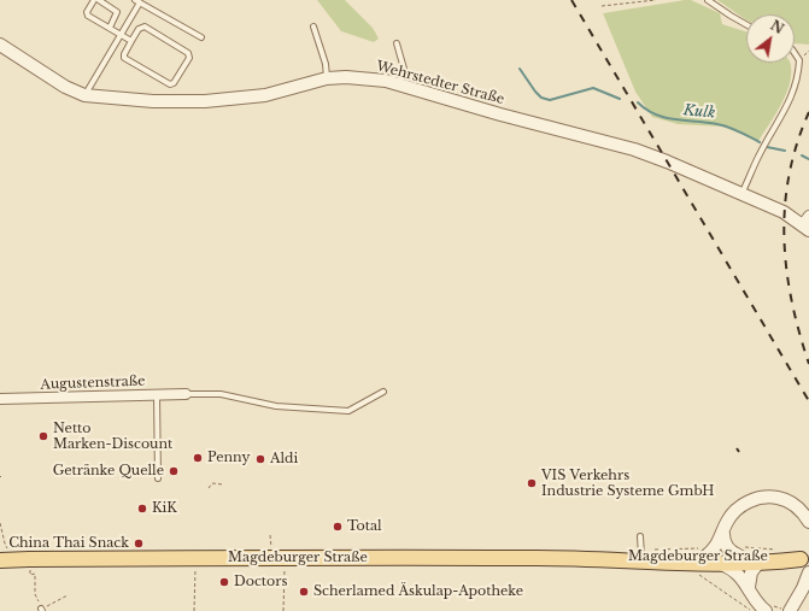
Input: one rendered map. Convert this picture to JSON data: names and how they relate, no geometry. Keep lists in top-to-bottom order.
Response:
{
  "streets": {
    "main road": ["Magdeburger Straße"],
    "street": ["Wehrstedter Straße", "Augustenstraße"]
  },
  "water": ["Kulk"],
  "places": [
    "Netto Marken-Discount",
    "Penny",
    "Aldi",
    "Getränke Quelle",
    "VIS Verkehrs Industrie Systeme GmbH",
    "KiK",
    "Total",
    "China Thai Snack",
    "Doctors",
    "Scherlamed Äskulap-Apotheke"
  ],
  "north": "top right"
}
